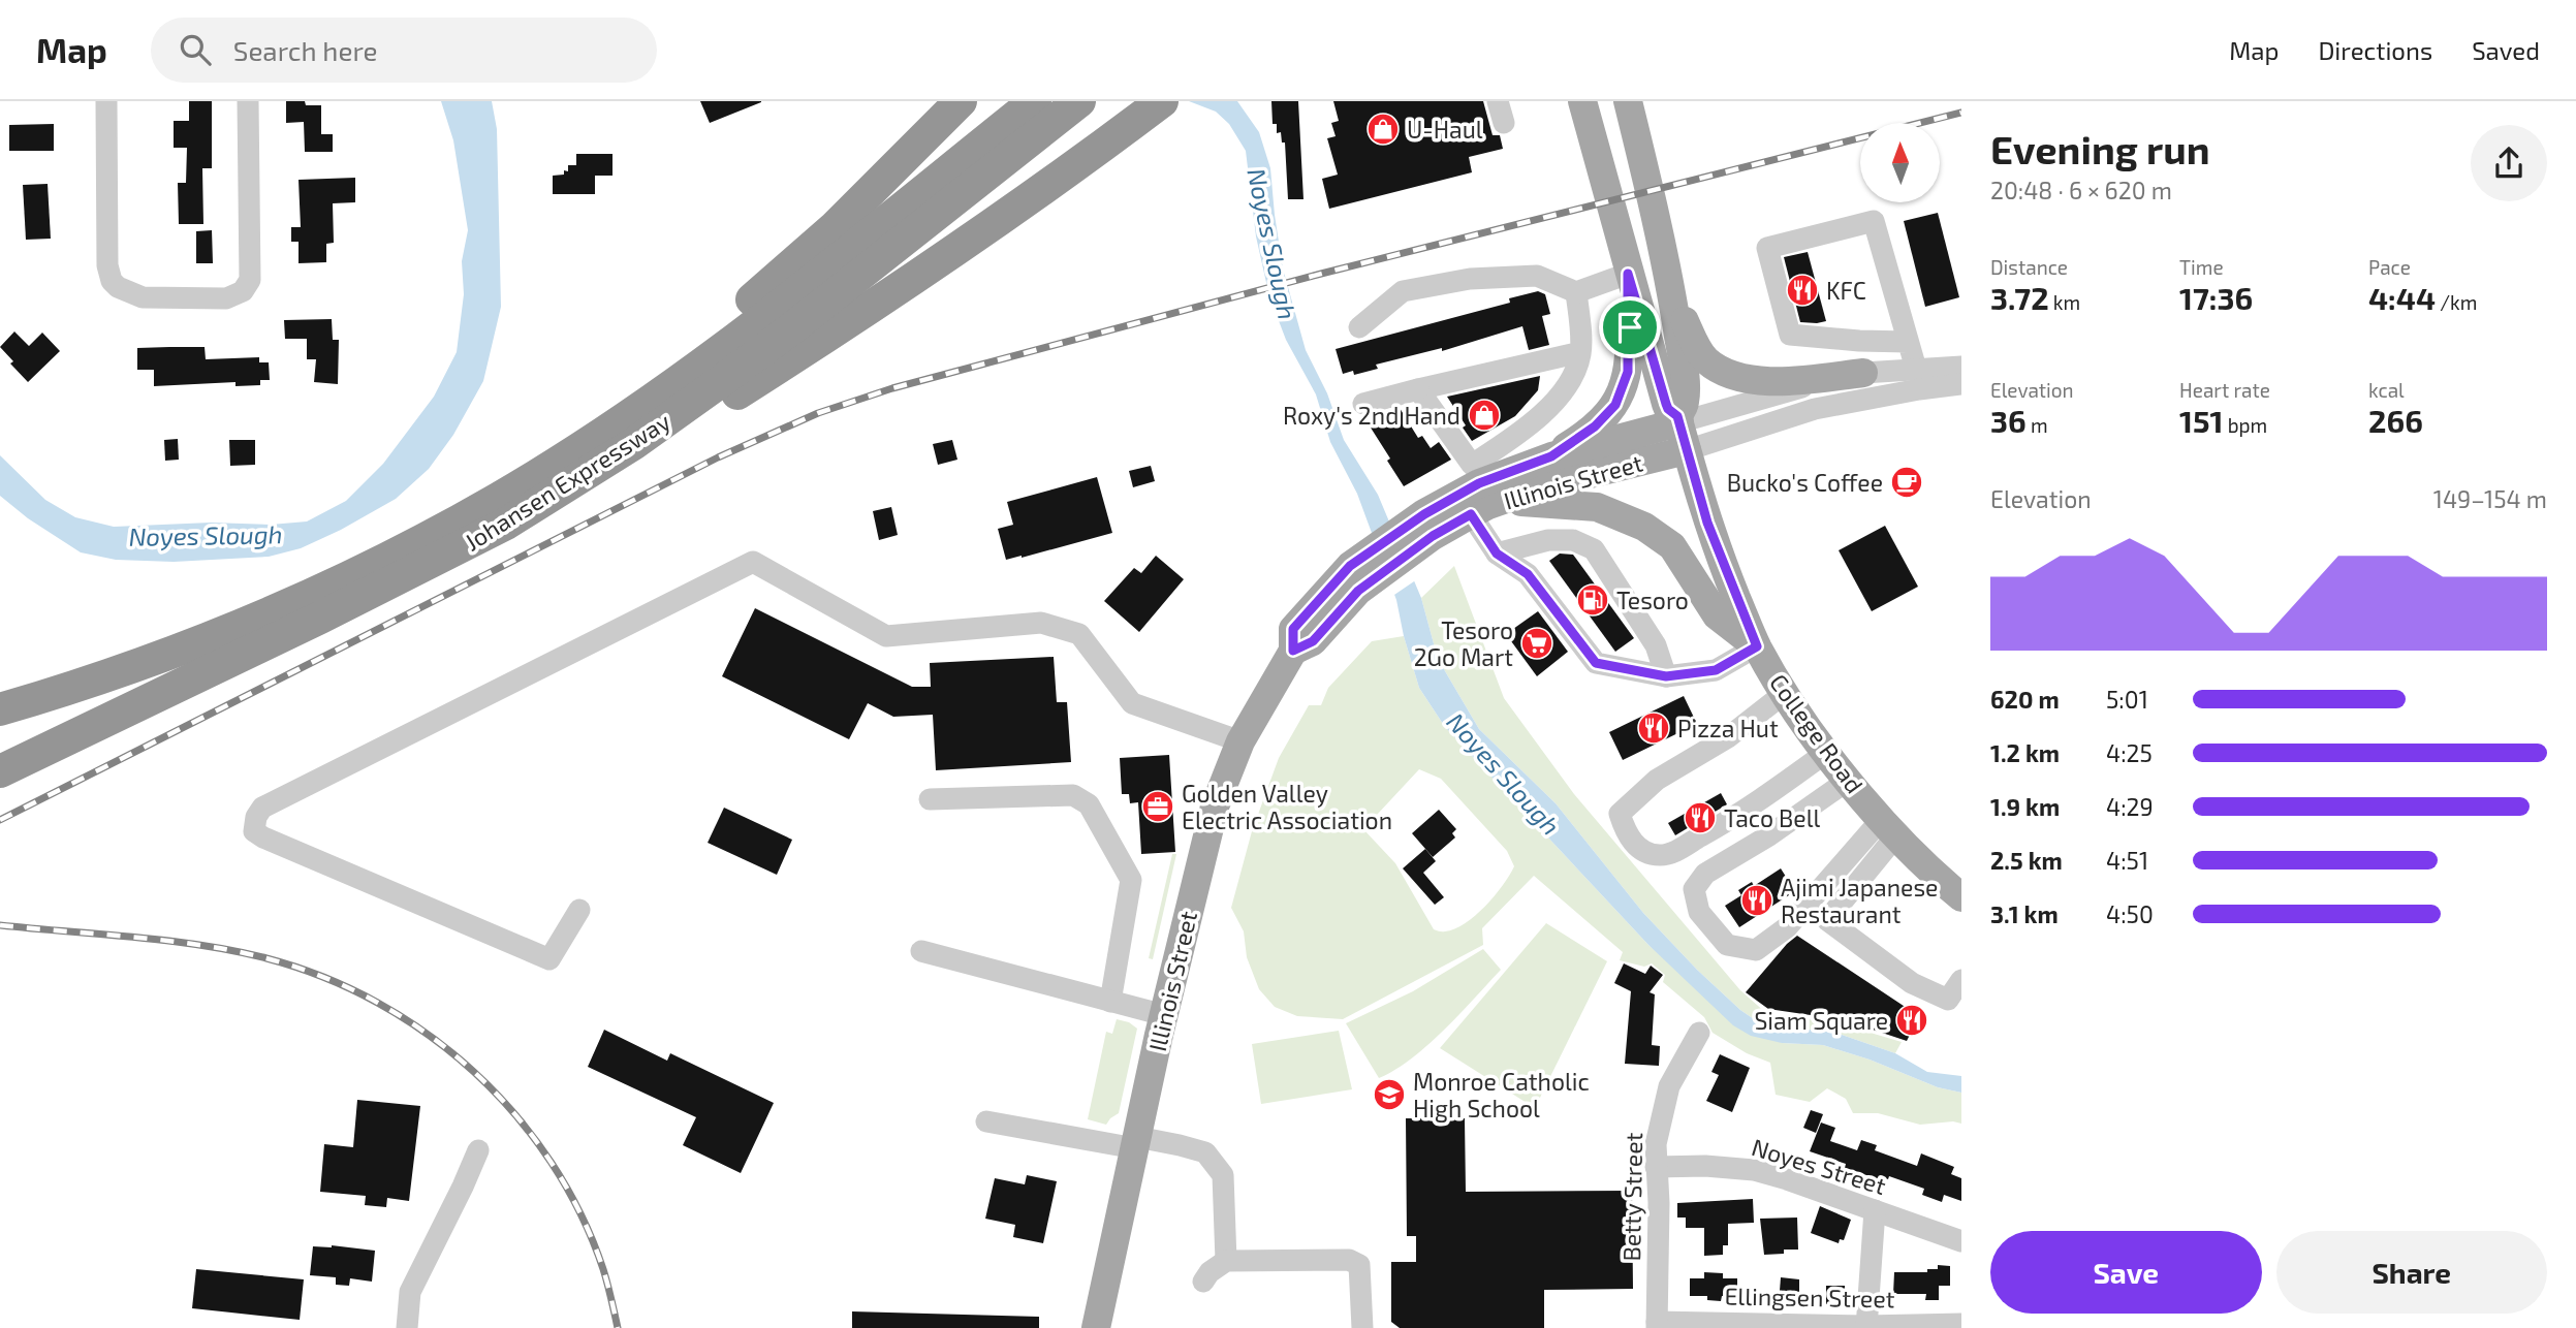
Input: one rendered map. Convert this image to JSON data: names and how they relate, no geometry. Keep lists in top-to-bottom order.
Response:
{
  "streets": {
    "highway": ["Johansen Expressway"],
    "main road": ["Illinois Street", "College Road"],
    "street": ["Noyes Street", "Betty Street", "Ellingsen Street"]
  },
  "crossings": [
    ["Illinois Street", "College Road"],
    ["Noyes Street", "Betty Street"],
    ["Betty Street", "Ellingsen Street"]
  ],
  "water": ["Noyes Slough"],
  "places": {
    "shop": ["U-Haul", "Roxy's 2nd Hand"],
    "restaurant": [
      "KFC",
      "Pizza Hut",
      "Taco Bell",
      "Ajimi Japanese Restaurant",
      "Siam Square"
    ],
    "cafe": ["Bucko's Coffee"],
    "fuel station": ["Tesoro"],
    "supermarket": ["Tesoro 2Go Mart"],
    "office": ["Golden Valley Electric Association"],
    "school or university": ["Monroe Catholic High School"]
  },
  "north": "top",
  "page": {
    "header": "Map",
    "search": "Search here",
    "nav": ["Map", "Directions", "Saved"],
    "heading": ["Evening run", "20:48 · 6 × 620 m"],
    "stats": [
      ["Distance", "3.72 km"],
      ["Time", "17:36"],
      ["Pace", "4:44 /km"],
      ["Elevation", "36 m"],
      ["Heart rate", "151 bpm"],
      ["kcal", "266"]
    ],
    "chart": ["Elevation", "149–154 m"],
    "list": [
      {
        "name": "620 m",
        "note": "5:01"
      },
      {
        "name": "1.2 km",
        "note": "4:25"
      },
      {
        "name": "1.9 km",
        "note": "4:29"
      },
      {
        "name": "2.5 km",
        "note": "4:51"
      },
      {
        "name": "3.1 km",
        "note": "4:50"
      }
    ],
    "buttons": ["Save", "Share"]
  }
}
